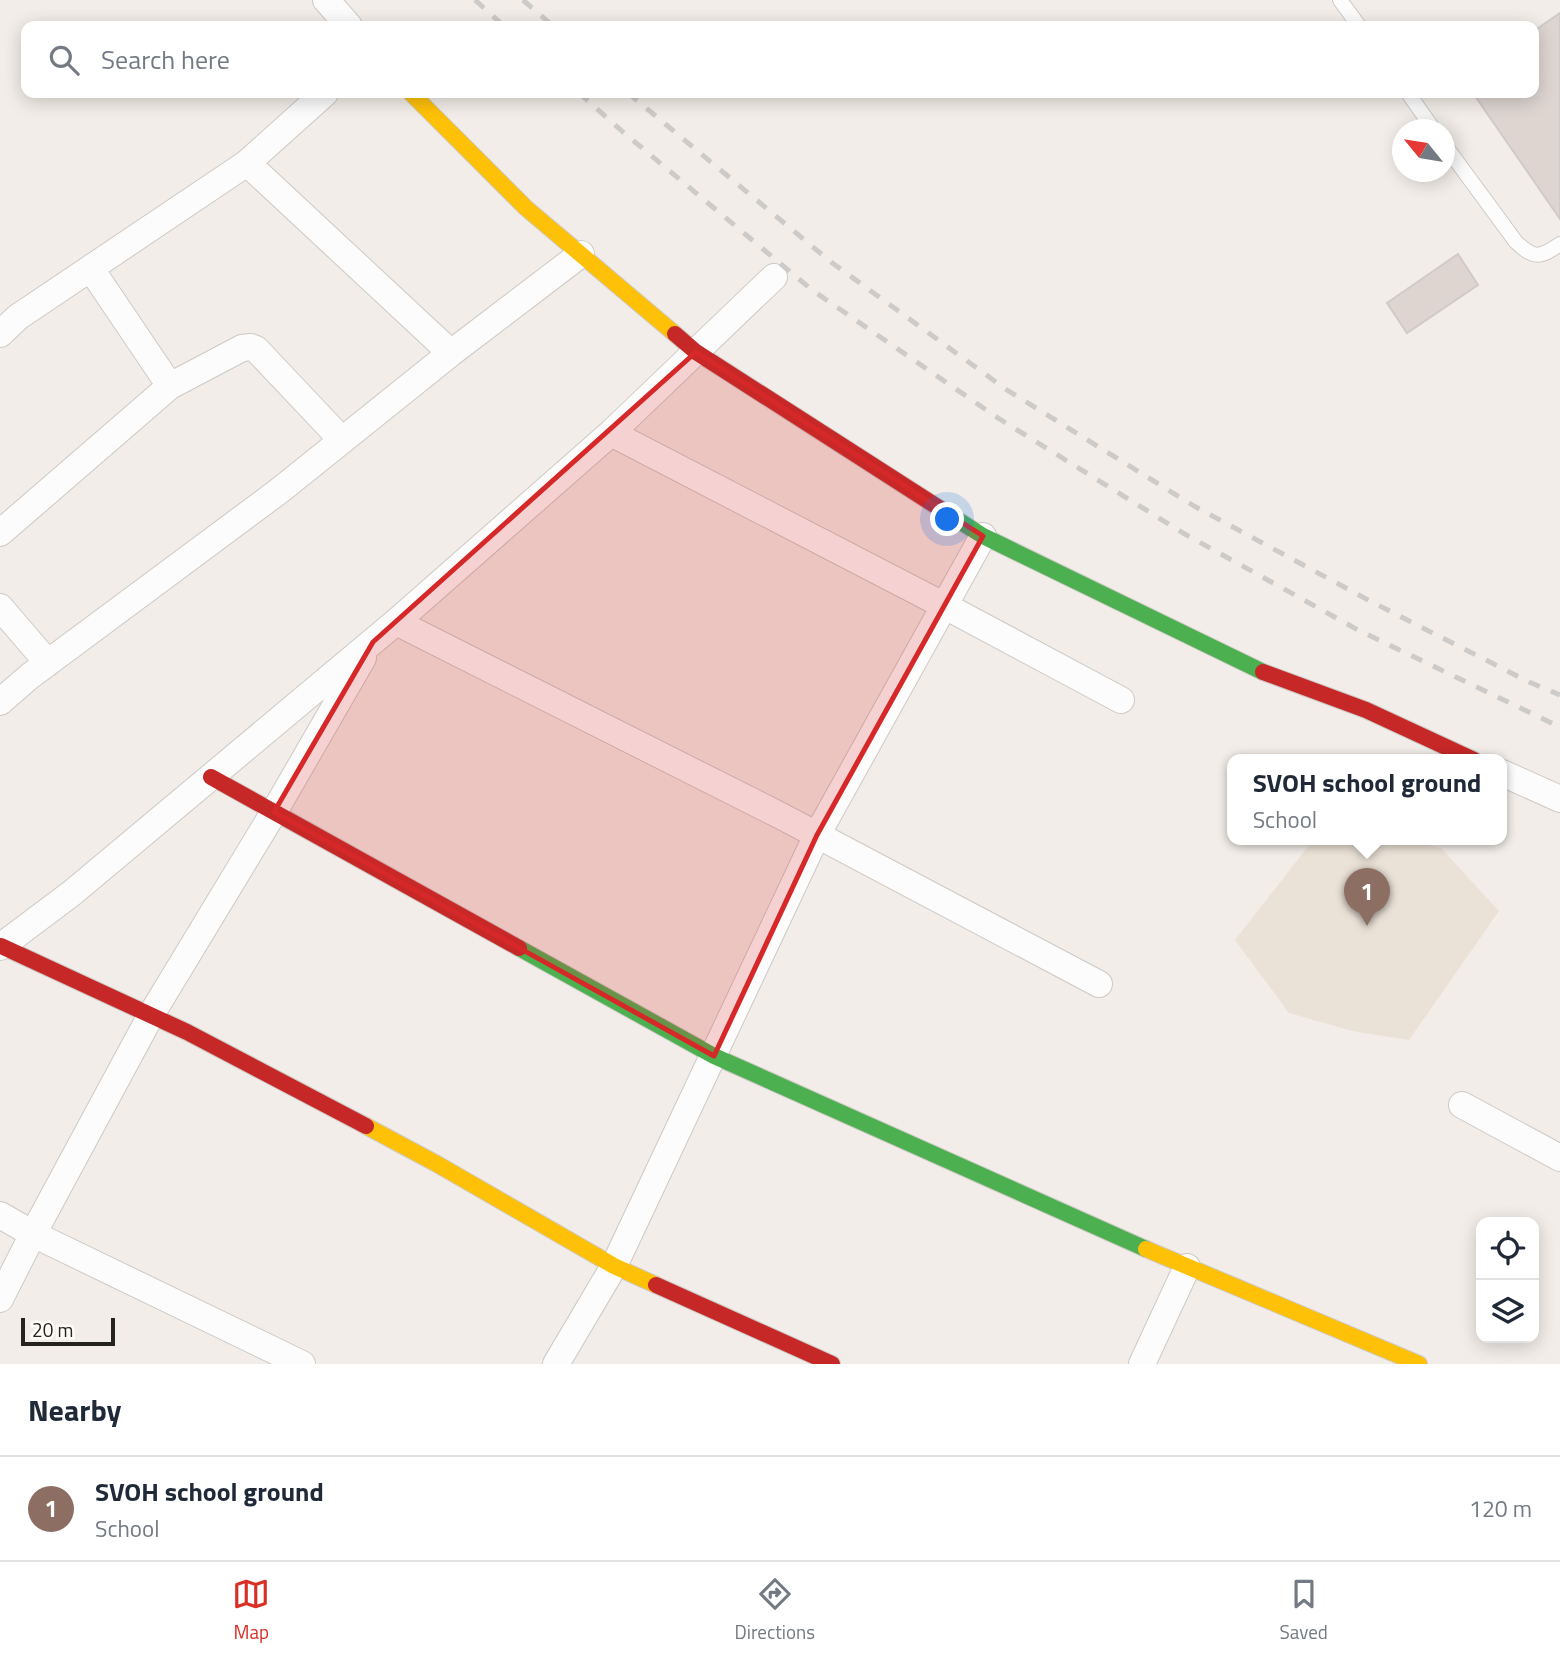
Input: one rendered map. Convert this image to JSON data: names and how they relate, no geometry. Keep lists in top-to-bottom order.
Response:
{
  "scale_bar": "20 m",
  "north": "top left",
  "page": {
    "search": "Search here",
    "popup": ["SVOH school ground", "School"],
    "pins": "1",
    "scale": "20 m",
    "heading": "Nearby",
    "list": [
      {
        "mark": "1",
        "name": "SVOH school ground",
        "note": "School",
        "value": "120 m"
      }
    ],
    "nav": ["Map", "Directions", "Saved"]
  }
}
